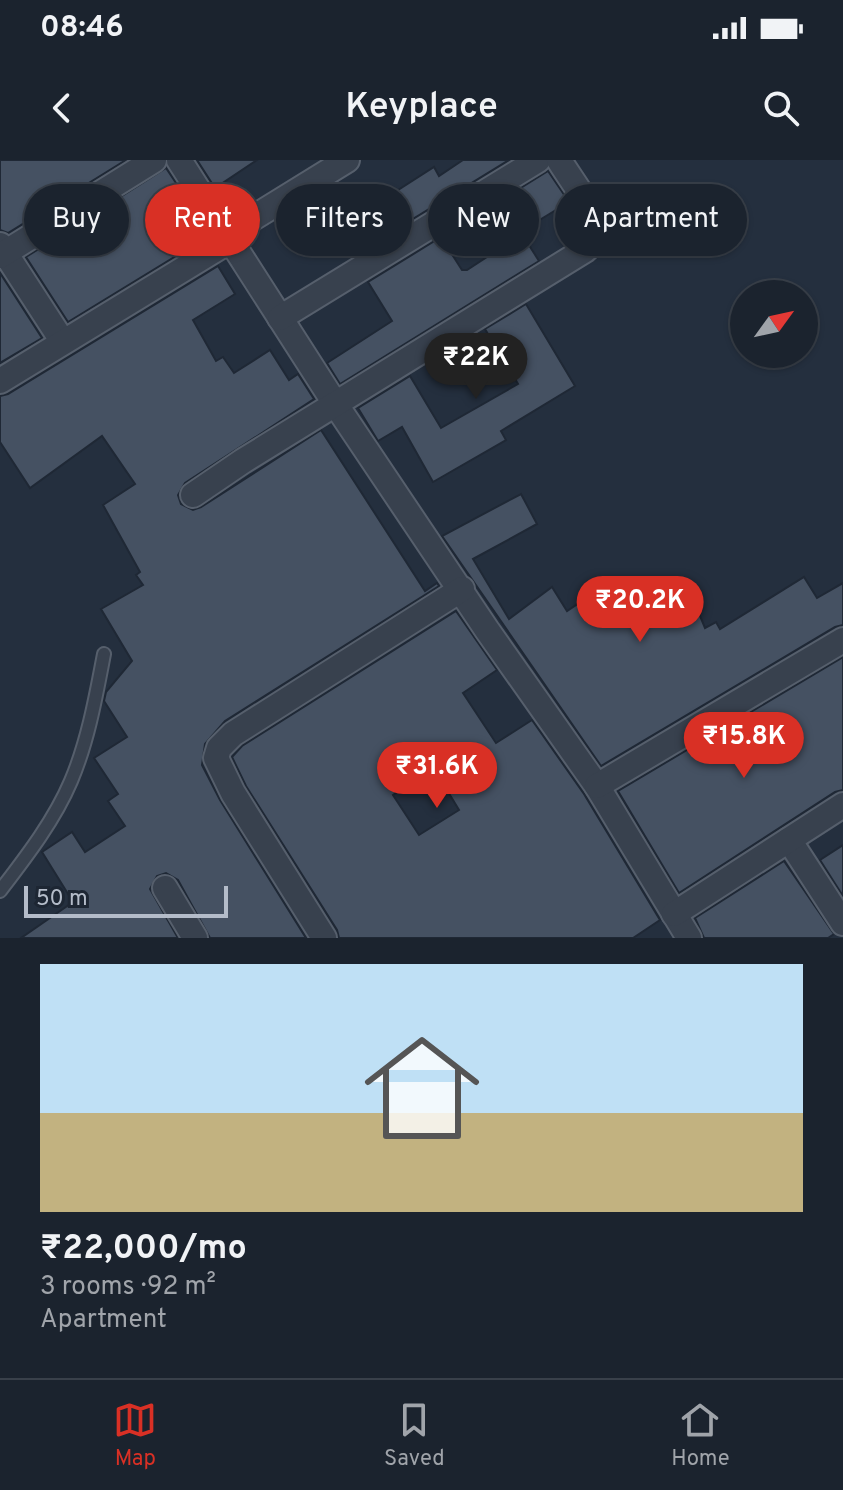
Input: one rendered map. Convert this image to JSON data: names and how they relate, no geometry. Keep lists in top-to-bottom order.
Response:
{
  "scale_bar": "50 m",
  "north": "top right",
  "page": {
    "status": "08:46",
    "header": "Keyplace",
    "chip": [
      "Buy",
      "Rent",
      "Filters",
      "New",
      "Apartment"
    ],
    "price": [
      "₹22K",
      "₹20.2K",
      "₹15.8K",
      "₹31.6K"
    ],
    "scale": "50 m",
    "list": [
      {
        "name": "₹22,000/mo",
        "note": "3 rooms · 92 m² · Apartment"
      }
    ],
    "tabs": ["Map", "Saved", "Home"]
  }
}
